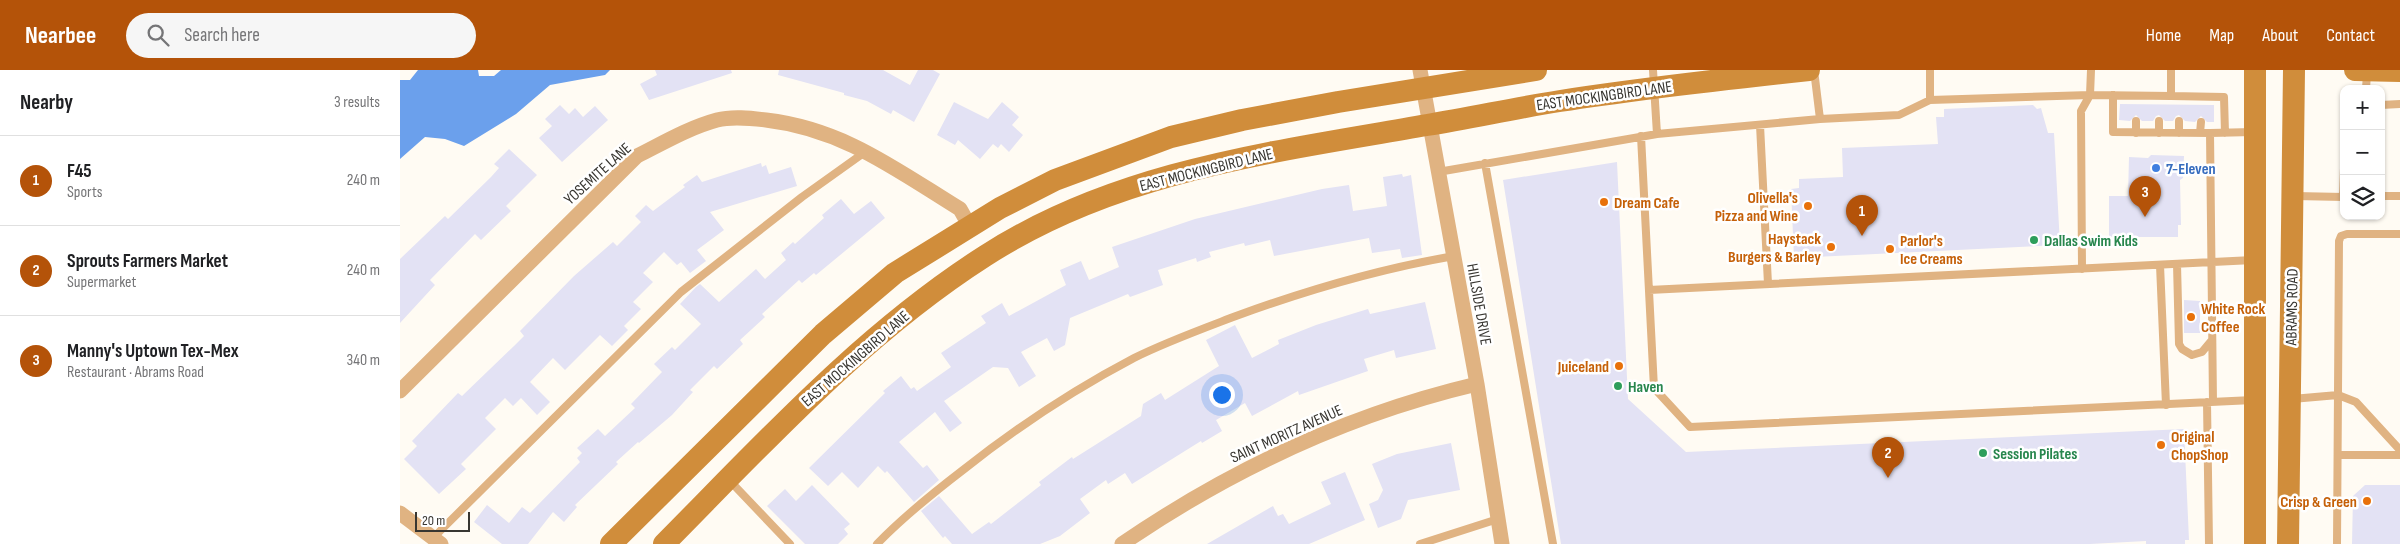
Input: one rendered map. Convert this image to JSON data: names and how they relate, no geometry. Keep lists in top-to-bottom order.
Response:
{
  "streets": {
    "main road": ["EAST MOCKINGBIRD LANE", "ABRAMS ROAD"],
    "street": ["YOSEMITE LANE", "HILLSIDE DRIVE", "SAINT MORITZ AVENUE"]
  },
  "crossings": [
    ["EAST MOCKINGBIRD LANE", "HILLSIDE DRIVE"],
    ["HILLSIDE DRIVE", "SAINT MORITZ AVENUE"]
  ],
  "places": [
    "7-Eleven",
    "Dream Cafe",
    "Olivella's Pizza and Wine",
    "Dallas Swim Kids",
    "Haystack Burgers & Barley",
    "Parlor's Ice Creams",
    "White Rock Coffee",
    "Juiceland",
    "Haven",
    "Original ChopShop",
    "Session Pilates",
    "Crisp & Green"
  ],
  "scale_bar": "20 m",
  "page": {
    "header": "Nearbee",
    "search": "Search here",
    "nav": [
      "Home",
      "Map",
      "About",
      "Contact"
    ],
    "heading": ["Nearby", "3 results"],
    "map_buttons": ["+", "−"],
    "list": [
      {
        "mark": "1",
        "name": "F45",
        "note": "Sports",
        "value": "240 m"
      },
      {
        "mark": "2",
        "name": "Sprouts Farmers Market",
        "note": "Supermarket",
        "value": "240 m"
      },
      {
        "mark": "3",
        "name": "Manny's Uptown Tex-Mex",
        "note": "Restaurant · Abrams Road",
        "value": "340 m"
      }
    ],
    "pins": ["3", "1", "2"],
    "scale": "20 m"
  }
}
